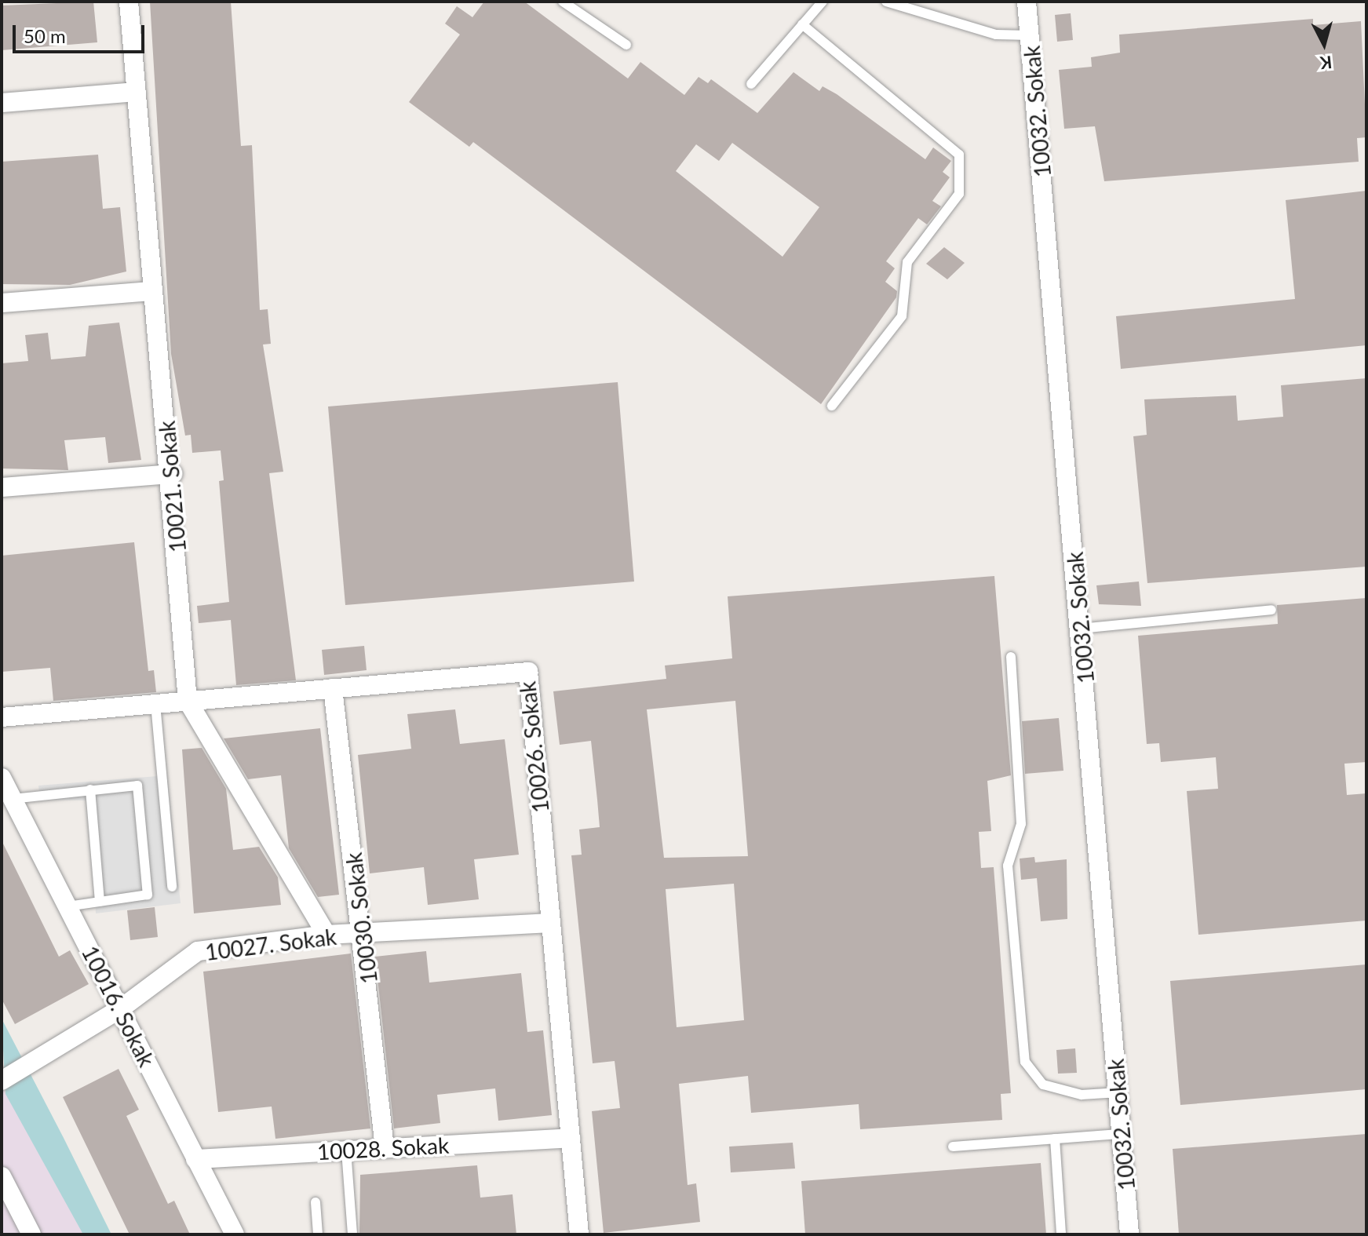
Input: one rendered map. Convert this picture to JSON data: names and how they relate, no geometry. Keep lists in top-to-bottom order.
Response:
{
  "streets": {
    "street": [
      "10032. Sokak",
      "10021. Sokak",
      "10026. Sokak",
      "10030. Sokak",
      "10027. Sokak",
      "10016. Sokak",
      "10028. Sokak"
    ]
  },
  "crossings": [
    ["10021. Sokak", "10026. Sokak"],
    ["10021. Sokak", "10027. Sokak"],
    ["10026. Sokak", "10030. Sokak"],
    ["10026. Sokak", "10027. Sokak"],
    ["10026. Sokak", "10028. Sokak"],
    ["10030. Sokak", "10027. Sokak"],
    ["10030. Sokak", "10028. Sokak"],
    ["10027. Sokak", "10016. Sokak"],
    ["10016. Sokak", "10028. Sokak"]
  ],
  "scale_bar": "50 m",
  "north": "bottom"
}
